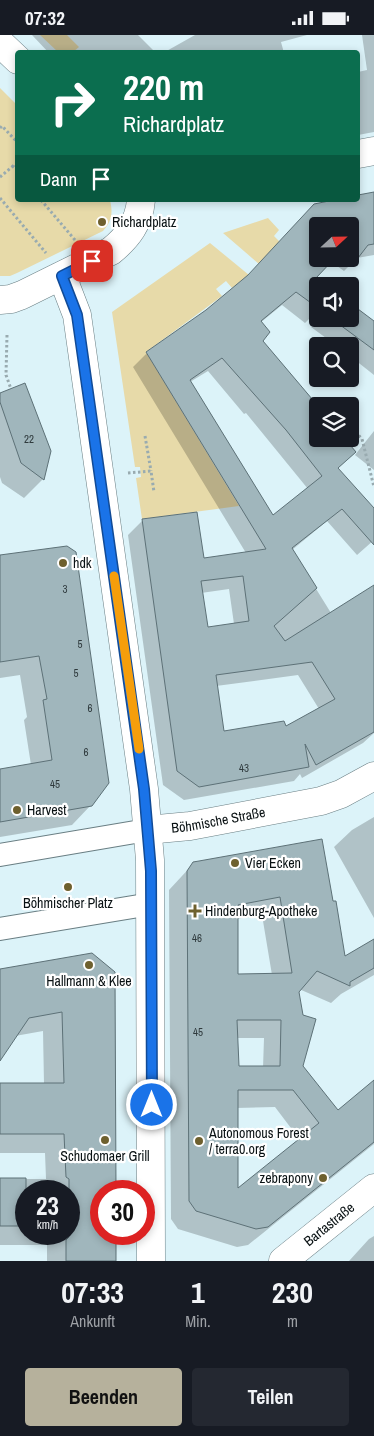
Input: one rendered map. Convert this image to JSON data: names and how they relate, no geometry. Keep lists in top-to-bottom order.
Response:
{
  "streets": {
    "street": ["Böhmische Straße", "Bartastraße"]
  },
  "places": {
    "other": [
      "Richardplatz",
      "hdk",
      "Harvest",
      "Vier Ecken",
      "Böhmischer Platz",
      "Hallmann & Klee",
      "Schudomaer Grill",
      "Autonomous Forest / terra0.org",
      "zebrapony"
    ],
    "health": ["Hindenburg-Apotheke"]
  },
  "house_numbers": [
    "22",
    "3",
    "5",
    "5",
    "6",
    "6",
    "43",
    "45",
    "46",
    "45"
  ],
  "north": "right",
  "page": {
    "status": "07:32",
    "turn": ["220 m", "Richardplatz"],
    "then": "Dann",
    "speed": "23 km/h",
    "limit": "30",
    "eta": [
      "07:33",
      "Ankunft",
      "1",
      "Min.",
      "230",
      "m"
    ],
    "buttons": ["Beenden", "Teilen"]
  }
}
